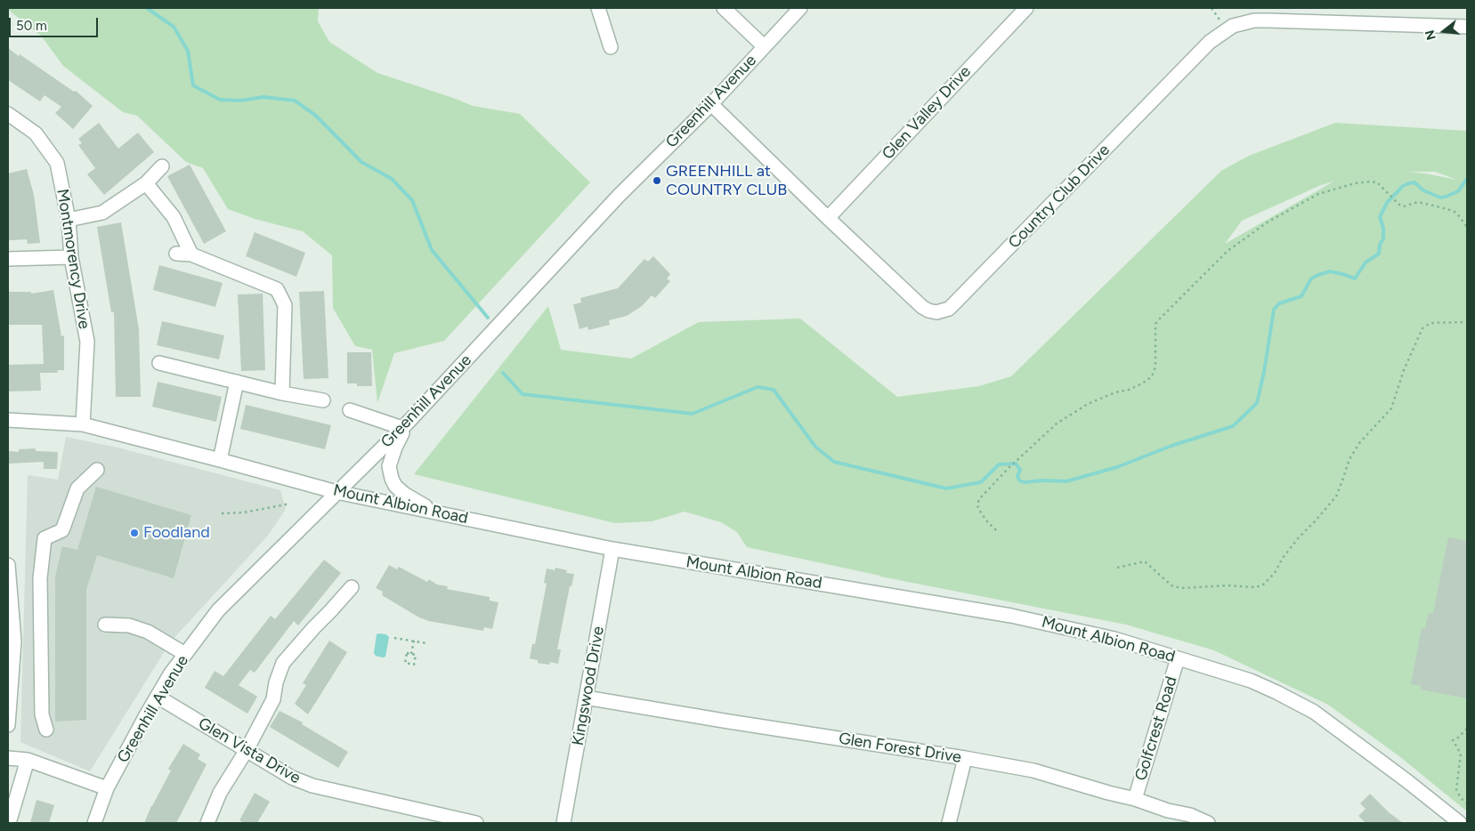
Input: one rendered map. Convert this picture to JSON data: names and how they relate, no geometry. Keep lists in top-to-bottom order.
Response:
{
  "streets": {
    "street": [
      "Greenhill Avenue",
      "Glen Valley Drive",
      "Country Club Drive",
      "Montmorency Drive",
      "Mount Albion Road",
      "Kingswood Drive",
      "Golfcrest Road",
      "Glen Forest Drive",
      "Glen Vista Drive"
    ]
  },
  "crossings": [
    ["Greenhill Avenue", "Country Club Drive"],
    ["Greenhill Avenue", "Mount Albion Road"],
    ["Greenhill Avenue", "Glen Vista Drive"],
    ["Glen Valley Drive", "Country Club Drive"],
    ["Montmorency Drive", "Mount Albion Road"],
    ["Mount Albion Road", "Kingswood Drive"],
    ["Mount Albion Road", "Golfcrest Road"],
    ["Kingswood Drive", "Glen Forest Drive"],
    ["Golfcrest Road", "Glen Forest Drive"]
  ],
  "places": ["GREENHILL at COUNTRY CLUB", "Foodland"],
  "scale_bar": "50 m",
  "north": "left"
}
